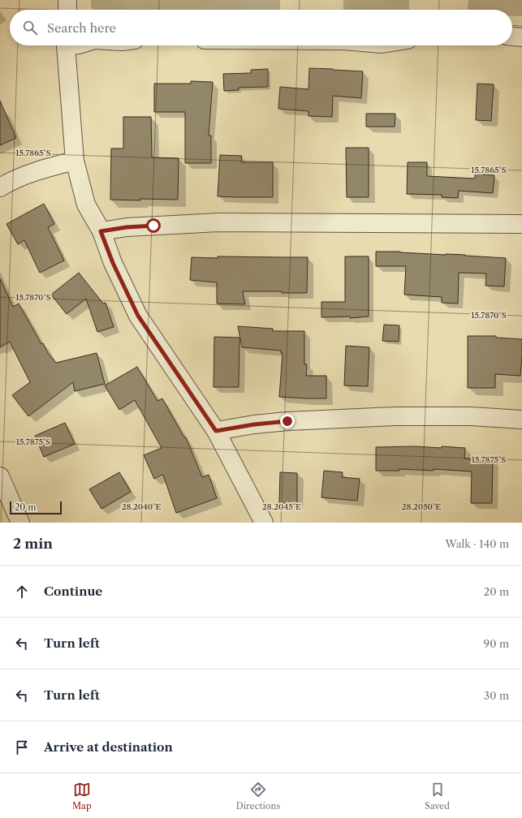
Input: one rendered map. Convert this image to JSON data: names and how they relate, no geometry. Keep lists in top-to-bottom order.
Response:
{
  "scale_bar": "20 m",
  "page": {
    "search": "Search here",
    "scale": "20 m",
    "heading": ["2 min", "Walk · 140 m"],
    "list": [
      ["Continue", "20 m"],
      ["Turn left", "90 m"],
      ["Turn left", "30 m"],
      "Arrive at destination"
    ],
    "nav": ["Map", "Directions", "Saved"]
  },
  "coordinates": [
    "15.7865°S",
    "15.7870°S",
    "15.7875°S",
    "28.2040°E",
    "28.2045°E",
    "28.2050°E"
  ]
}
